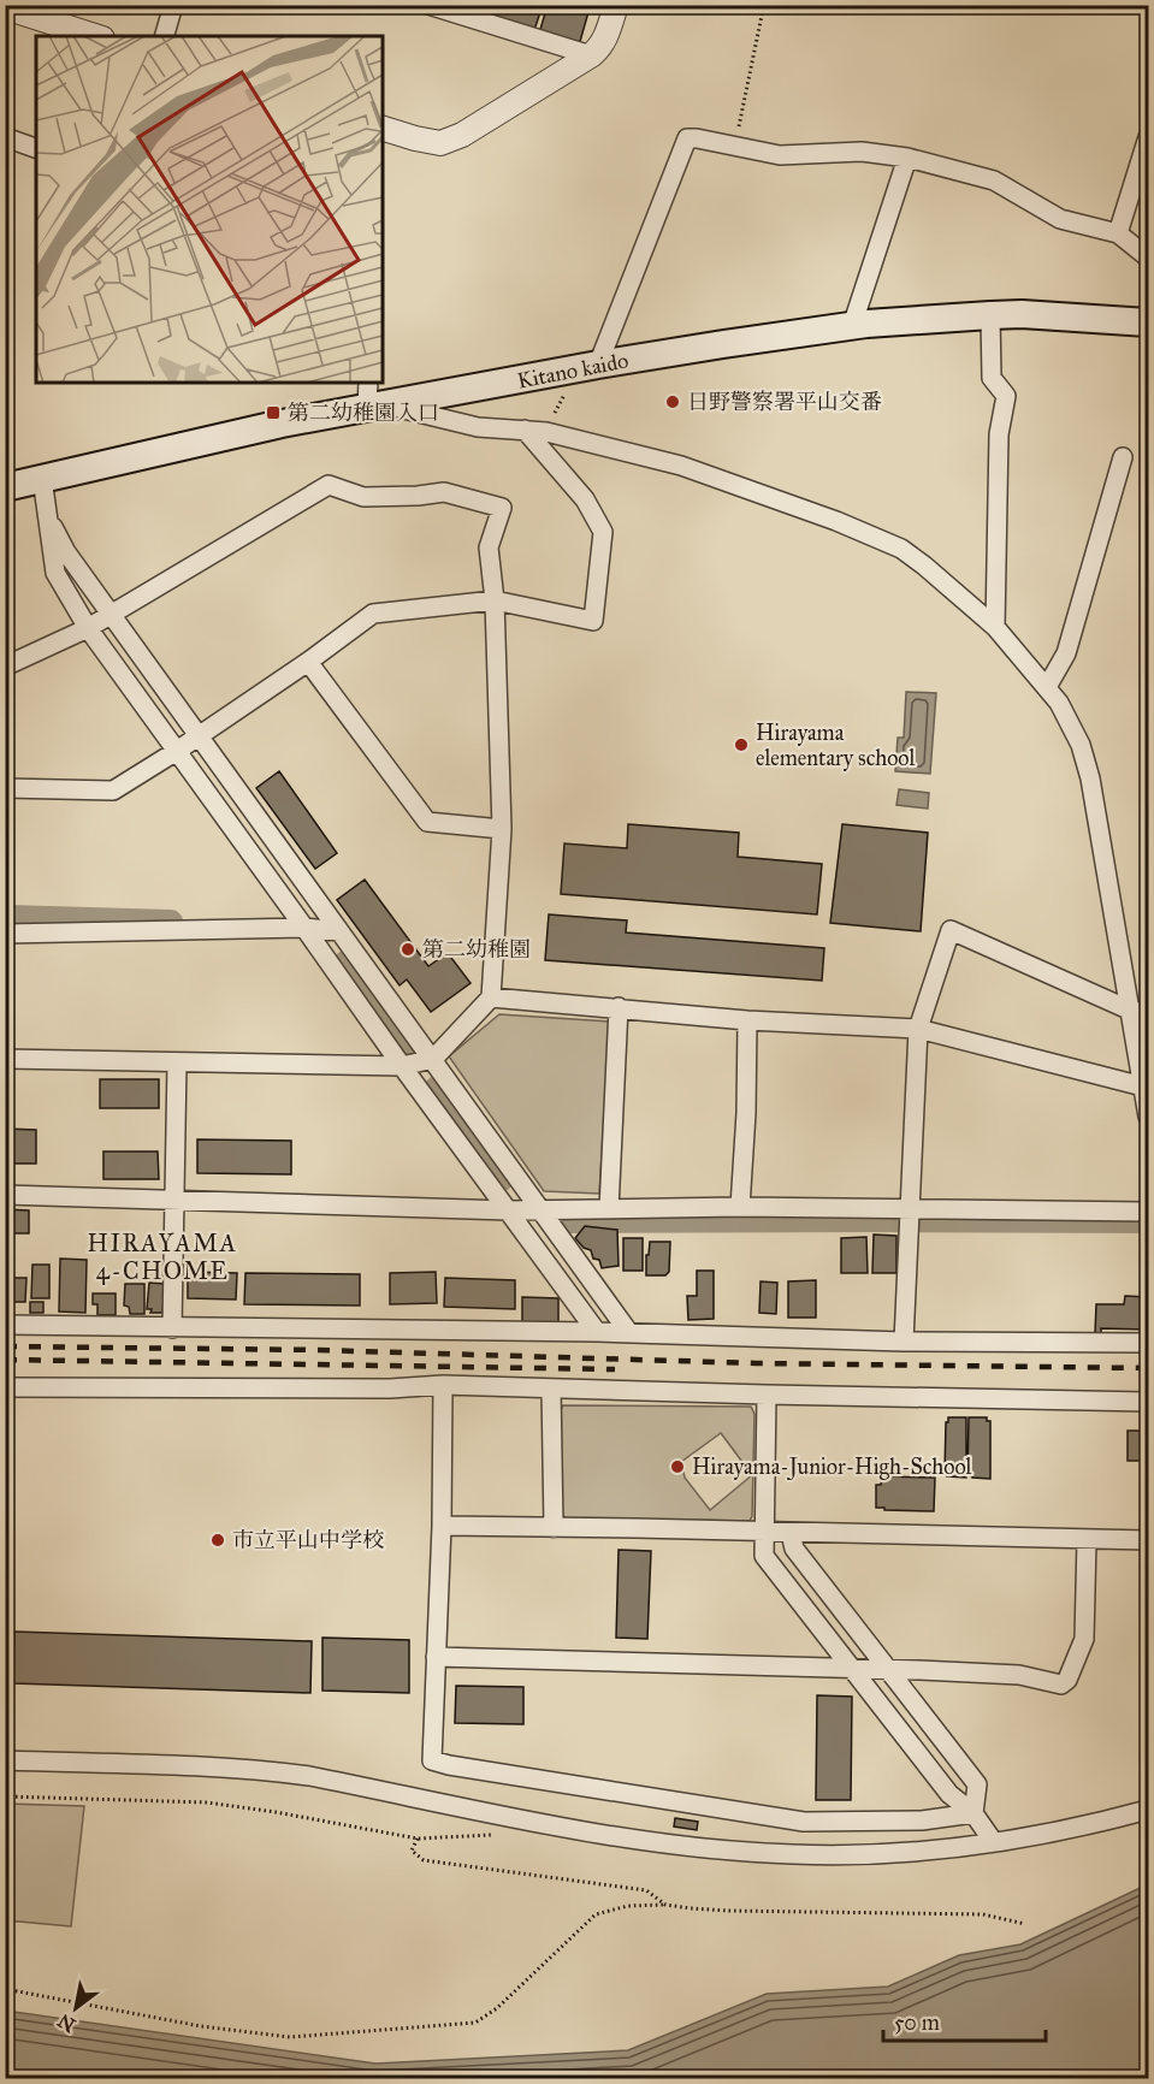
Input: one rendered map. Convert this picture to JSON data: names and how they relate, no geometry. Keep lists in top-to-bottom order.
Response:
{
  "streets": {
    "main road": ["Kitano kaido"]
  },
  "districts": ["HIRAYAMA 4-CHOME"],
  "places": {
    "other": [
      "日野警察署平山交番",
      "Hirayama elementary school",
      "第二幼稚園",
      "Hirayama-Junior-High-School",
      "市立平山中学校"
    ],
    "transit": ["第二幼稚園入口"]
  },
  "scale_bar": "50 m",
  "north": "bottom left"
}
